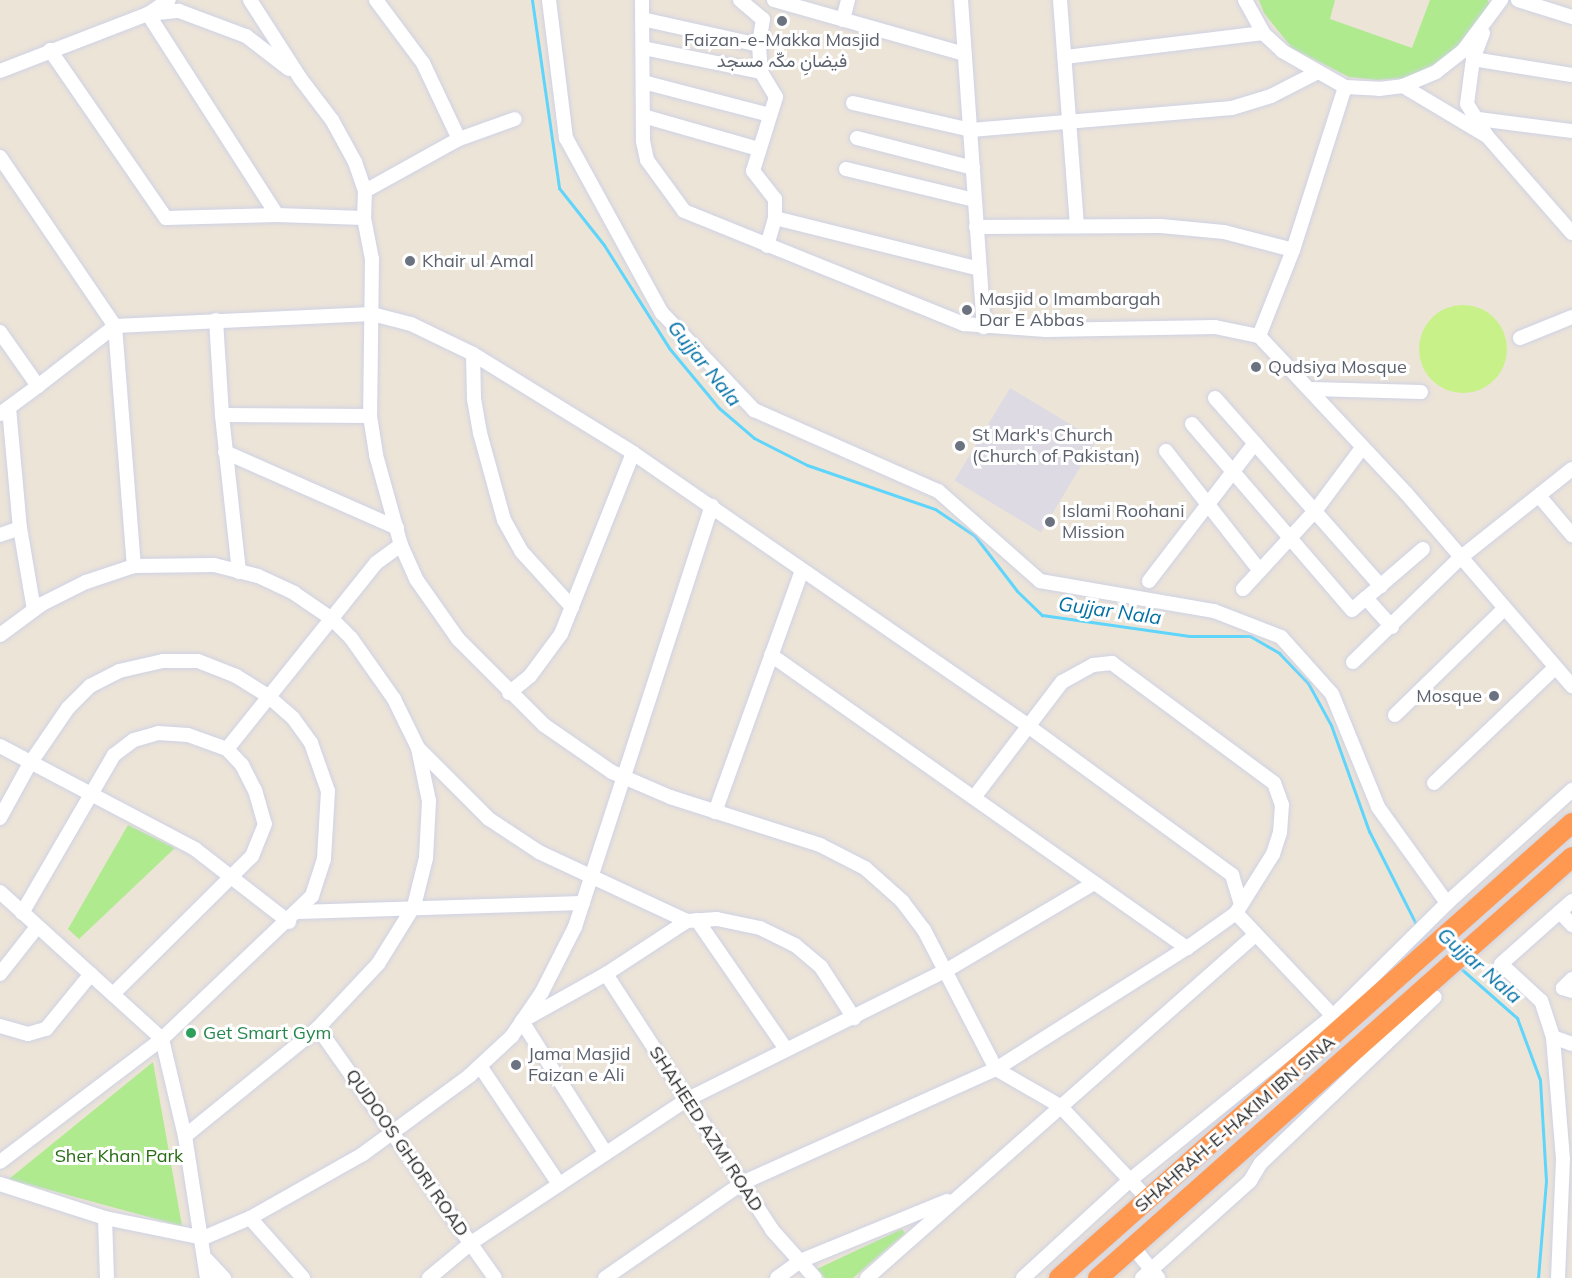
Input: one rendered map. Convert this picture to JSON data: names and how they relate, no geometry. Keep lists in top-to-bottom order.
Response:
{
  "streets": {
    "highway": ["SHAHRAH-E-HAKIM IBN SINA"],
    "street": ["SHAHEED AZMI ROAD", "QUDOOS GHORI ROAD"]
  },
  "water": ["Gujjar Nala"],
  "parks": ["Sher Khan Park"],
  "places": [
    "Faizan-e-Makka Masjid فیضانِ مکّہ مسجد",
    "Khair ul Amal",
    "Masjid o Imambargah Dar E Abbas",
    "Qudsiya Mosque",
    "St Mark's Church (Church of Pakistan)",
    "Islami Roohani Mission",
    "Mosque",
    "Get Smart Gym",
    "Jama Masjid Faizan e Ali"
  ]
}
